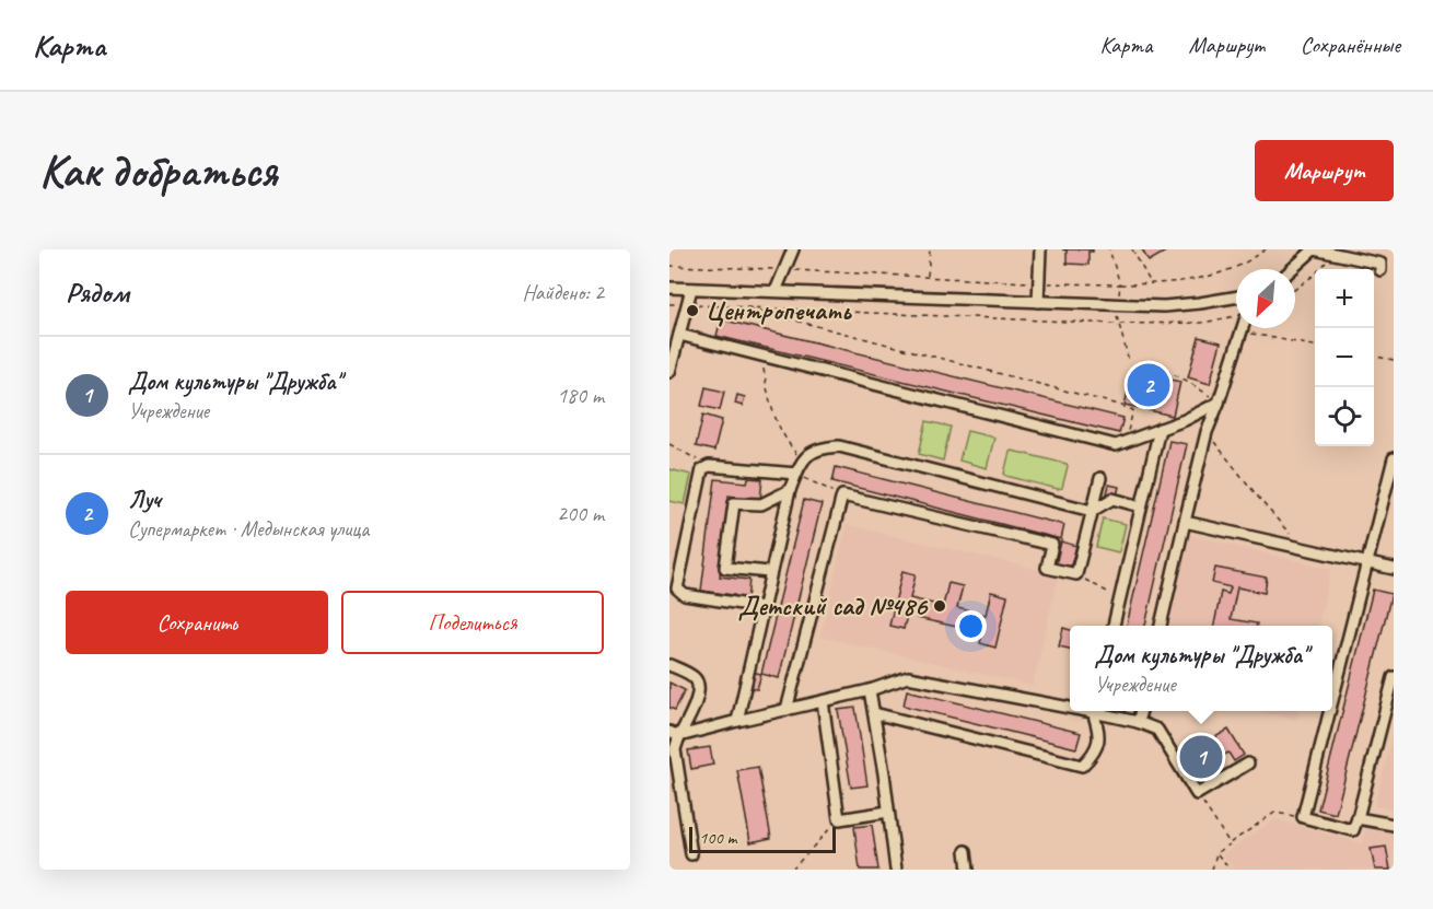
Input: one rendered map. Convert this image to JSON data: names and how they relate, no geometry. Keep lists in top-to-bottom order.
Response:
{
  "places": ["Центропечать", "Детский сад №486"],
  "scale_bar": "100 m",
  "north": "bottom left",
  "page": {
    "header": "Карта",
    "nav": ["Карта", "Маршрут", "Сохранённые"],
    "buttons": [
      "Маршрут",
      ["Сохранить", "Поделиться"]
    ],
    "title": "Как добраться",
    "heading": ["Рядом", "Найдено: 2"],
    "map_buttons": ["+", "−"],
    "list": [
      {
        "mark": "1",
        "name": "Дом культуры \"Дружба\"",
        "note": "Учреждение",
        "value": "180 m"
      },
      {
        "mark": "2",
        "name": "Луч",
        "note": "Супермаркет · Медынская улица",
        "value": "200 m"
      }
    ],
    "pins": ["2", "1"],
    "popup": ["Дом культуры \"Дружба\"", "Учреждение"],
    "scale": "100 m"
  }
}
